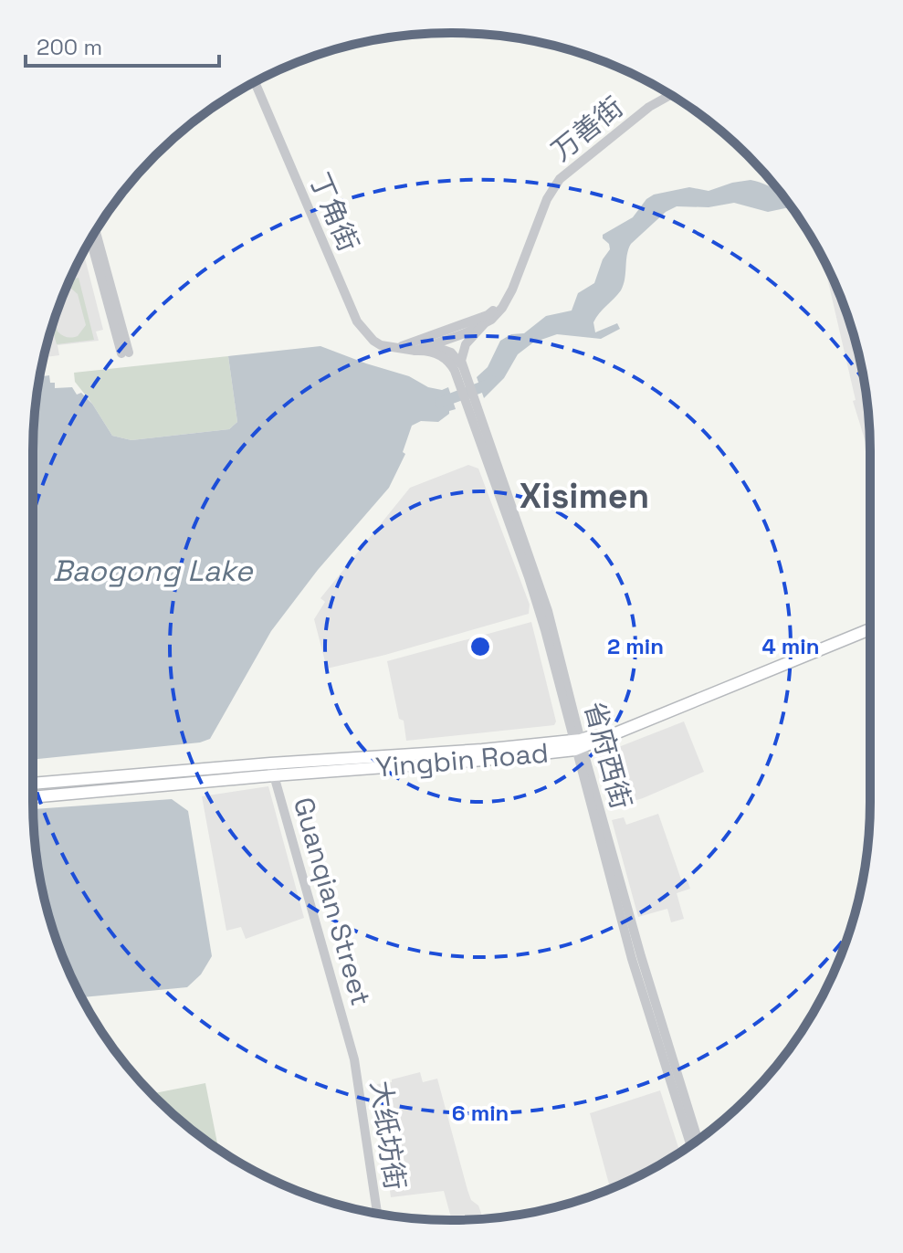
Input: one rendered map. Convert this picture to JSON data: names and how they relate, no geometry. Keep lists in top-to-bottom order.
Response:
{
  "streets": {
    "main road": ["Yingbin Road"],
    "street": [
      "万善街",
      "丁角街",
      "省府西街",
      "Guanqian Street",
      "大纸坊街"
    ]
  },
  "crossings": [
    ["万善街", "丁角街"],
    ["省府西街", "Yingbin Road"],
    ["Yingbin Road", "Guanqian Street"],
    ["Guanqian Street", "大纸坊街"]
  ],
  "districts": ["Xisimen"],
  "water": ["Baogong Lake"],
  "scale_bar": "200 m",
  "rings": ["2 min", "4 min", "6 min"]
}
